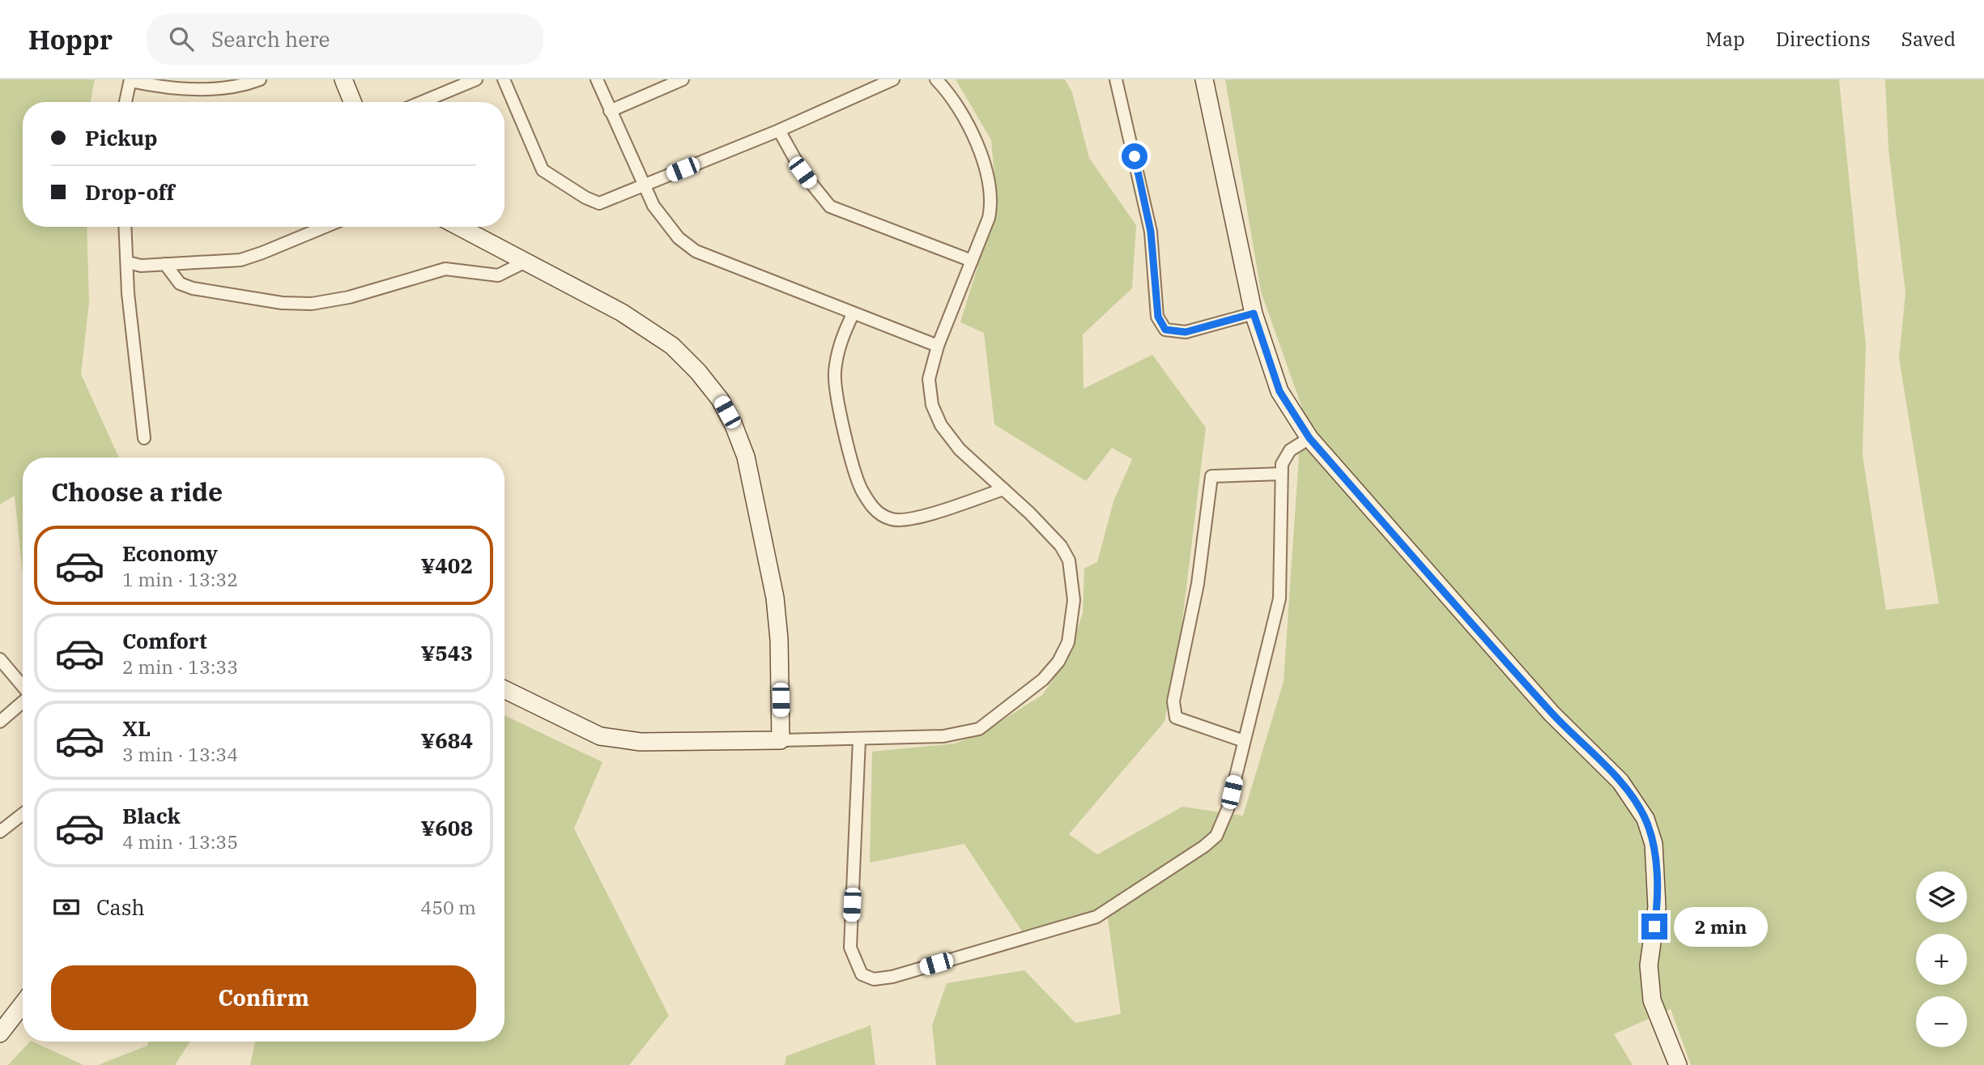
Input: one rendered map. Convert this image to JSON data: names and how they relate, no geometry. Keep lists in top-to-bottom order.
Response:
{
  "page": {
    "header": "Hoppr",
    "search": "Search here",
    "nav": ["Map", "Directions", "Saved"],
    "banner": ["Pickup", "Drop-off"],
    "heading": "Choose a ride",
    "list": [
      {
        "name": "Economy",
        "note": "1 min · 13:32",
        "value": "¥402"
      },
      {
        "name": "Comfort",
        "note": "2 min · 13:33",
        "value": "¥543"
      },
      {
        "name": "XL",
        "note": "3 min · 13:34",
        "value": "¥684"
      },
      {
        "name": "Black",
        "note": "4 min · 13:35",
        "value": "¥608"
      }
    ],
    "map_buttons": ["+", "−"],
    "pay": ["Cash", "450 m"],
    "bubble": "2 min",
    "buttons": "Confirm"
  }
}
